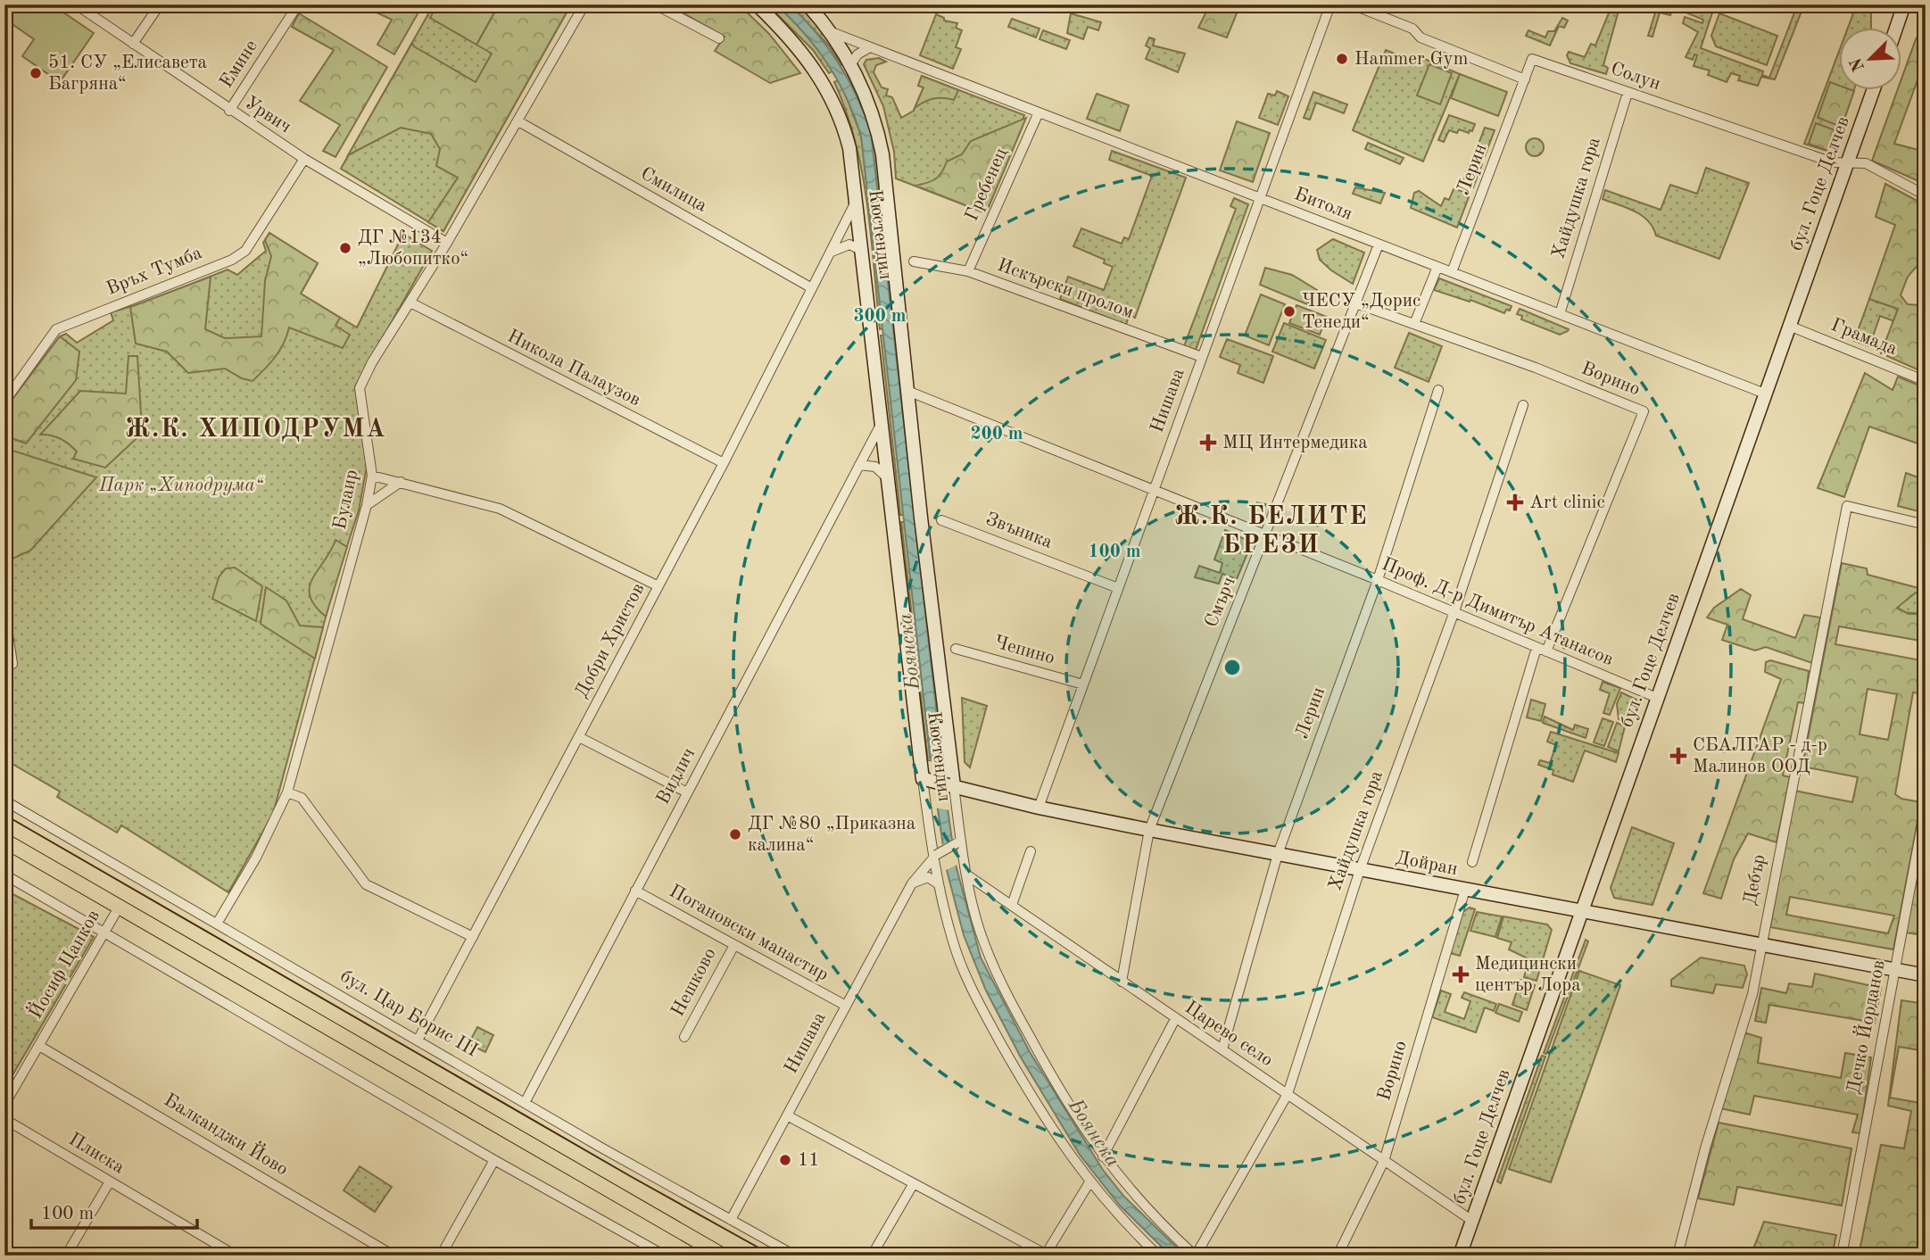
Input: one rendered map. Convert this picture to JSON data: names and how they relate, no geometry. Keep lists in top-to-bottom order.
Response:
{
  "streets": {
    "street": [
      "Емине",
      "Солун",
      "Урвич",
      "Лерин",
      "бул. Гоце Делчев",
      "Гребенец",
      "Смилица",
      "Хайдушка гора",
      "Битоля",
      "Кюстендил",
      "Връх Тумба",
      "Искърски пролом",
      "Грамада",
      "Никола Палаузов",
      "Ворино",
      "Нишава",
      "Булаир",
      "Звъника",
      "Смърч",
      "Проф. Д-р Димитър Атанасов",
      "Добри Христов",
      "Чепино",
      "Видлич",
      "Дойран",
      "Дебър",
      "Погановски манастир",
      "Йосиф Цанков",
      "Нешково",
      "бул. Цар Борис III",
      "Дечко Йорданов",
      "Царево село",
      "Балканджи Йово",
      "Плиска"
    ]
  },
  "crossings": [
    ["Емине", "Урвич"],
    ["Солун", "Лерин"],
    ["Солун", "бул. Гоце Делчев"],
    ["Солун", "Хайдушка гора"],
    ["Урвич", "Връх Тумба"],
    ["Урвич", "Булаир"],
    ["Лерин", "Битоля"],
    ["Лерин", "Проф. Д-р Димитър Атанасов"],
    ["Лерин", "Дойран"],
    ["Лерин", "Царево село"],
    ["бул. Гоце Делчев", "Битоля"],
    ["бул. Гоце Делчев", "Грамада"],
    ["бул. Гоце Делчев", "Проф. Д-р Димитър Атанасов"],
    ["бул. Гоце Делчев", "Дойран"],
    ["бул. Гоце Делчев", "Царево село"],
    ["Гребенец", "Битоля"],
    ["Гребенец", "Искърски пролом"],
    ["Смилица", "Булаир"],
    ["Смилица", "Добри Христов"],
    ["Хайдушка гора", "Битоля"],
    ["Хайдушка гора", "Кюстендил"],
    ["Хайдушка гора", "Проф. Д-р Димитър Атанасов"],
    ["Хайдушка гора", "Дойран"],
    ["Хайдушка гора", "Царево село"],
    ["Битоля", "Кюстендил"],
    ["Битоля", "Нишава"],
    ["Битоля", "Смърч"],
    ["Кюстендил", "Нишава"],
    ["Кюстендил", "Проф. Д-р Димитър Атанасов"],
    ["Кюстендил", "Добри Христов"],
    ["Кюстендил", "Видлич"],
    ["Кюстендил", "Дойран"],
    ["Кюстендил", "Царево село"],
    ["Искърски пролом", "Нишава"],
    ["Никола Палаузов", "Булаир"],
    ["Никола Палаузов", "Добри Христов"],
    ["Ворино", "Проф. Д-р Димитър Атанасов"],
    ["Ворино", "Дойран"],
    ["Ворино", "Царево село"],
    ["Нишава", "Звъника"],
    ["Нишава", "Проф. Д-р Димитър Атанасов"],
    ["Нишава", "Чепино"],
    ["Нишава", "Дойран"],
    ["Нишава", "Погановски манастир"],
    ["Нишава", "бул. Цар Борис III"],
    ["Булаир", "бул. Цар Борис III"],
    ["Смърч", "Проф. Д-р Димитър Атанасов"],
    ["Смърч", "Дойран"],
    ["Смърч", "Царево село"],
    ["Добри Христов", "бул. Цар Борис III"],
    ["Видлич", "Погановски манастир"],
    ["Видлич", "бул. Цар Борис III"],
    ["Дойран", "Дебър"],
    ["Дойран", "Дечко Йорданов"],
    ["Погановски манастир", "Нешково"],
    ["Йосиф Цанков", "Балканджи Йово"]
  ],
  "districts": ["Ж.К. ХИПОДРУМА", "Ж.К. БЕЛИТЕ БРЕЗИ"],
  "water": ["Боянска"],
  "parks": ["Парк „Хиподрума“"],
  "places": {
    "other": [
      "Hammer Gym",
      "51. СУ „Елисавета Багряна“",
      "ДГ №134 „Любопитко“",
      "ЧЕСУ „Дорис Тенеди“",
      "ДГ №80 „Приказна калина“",
      "11"
    ],
    "health": [
      "МЦ Интермедика",
      "Art clinic",
      "СБАЛГАР - д-р Малинов ООД",
      "Медицински център Лора"
    ]
  },
  "scale_bar": "100 m",
  "north": "bottom left",
  "rings": ["300 m", "200 m", "100 m"]
}
